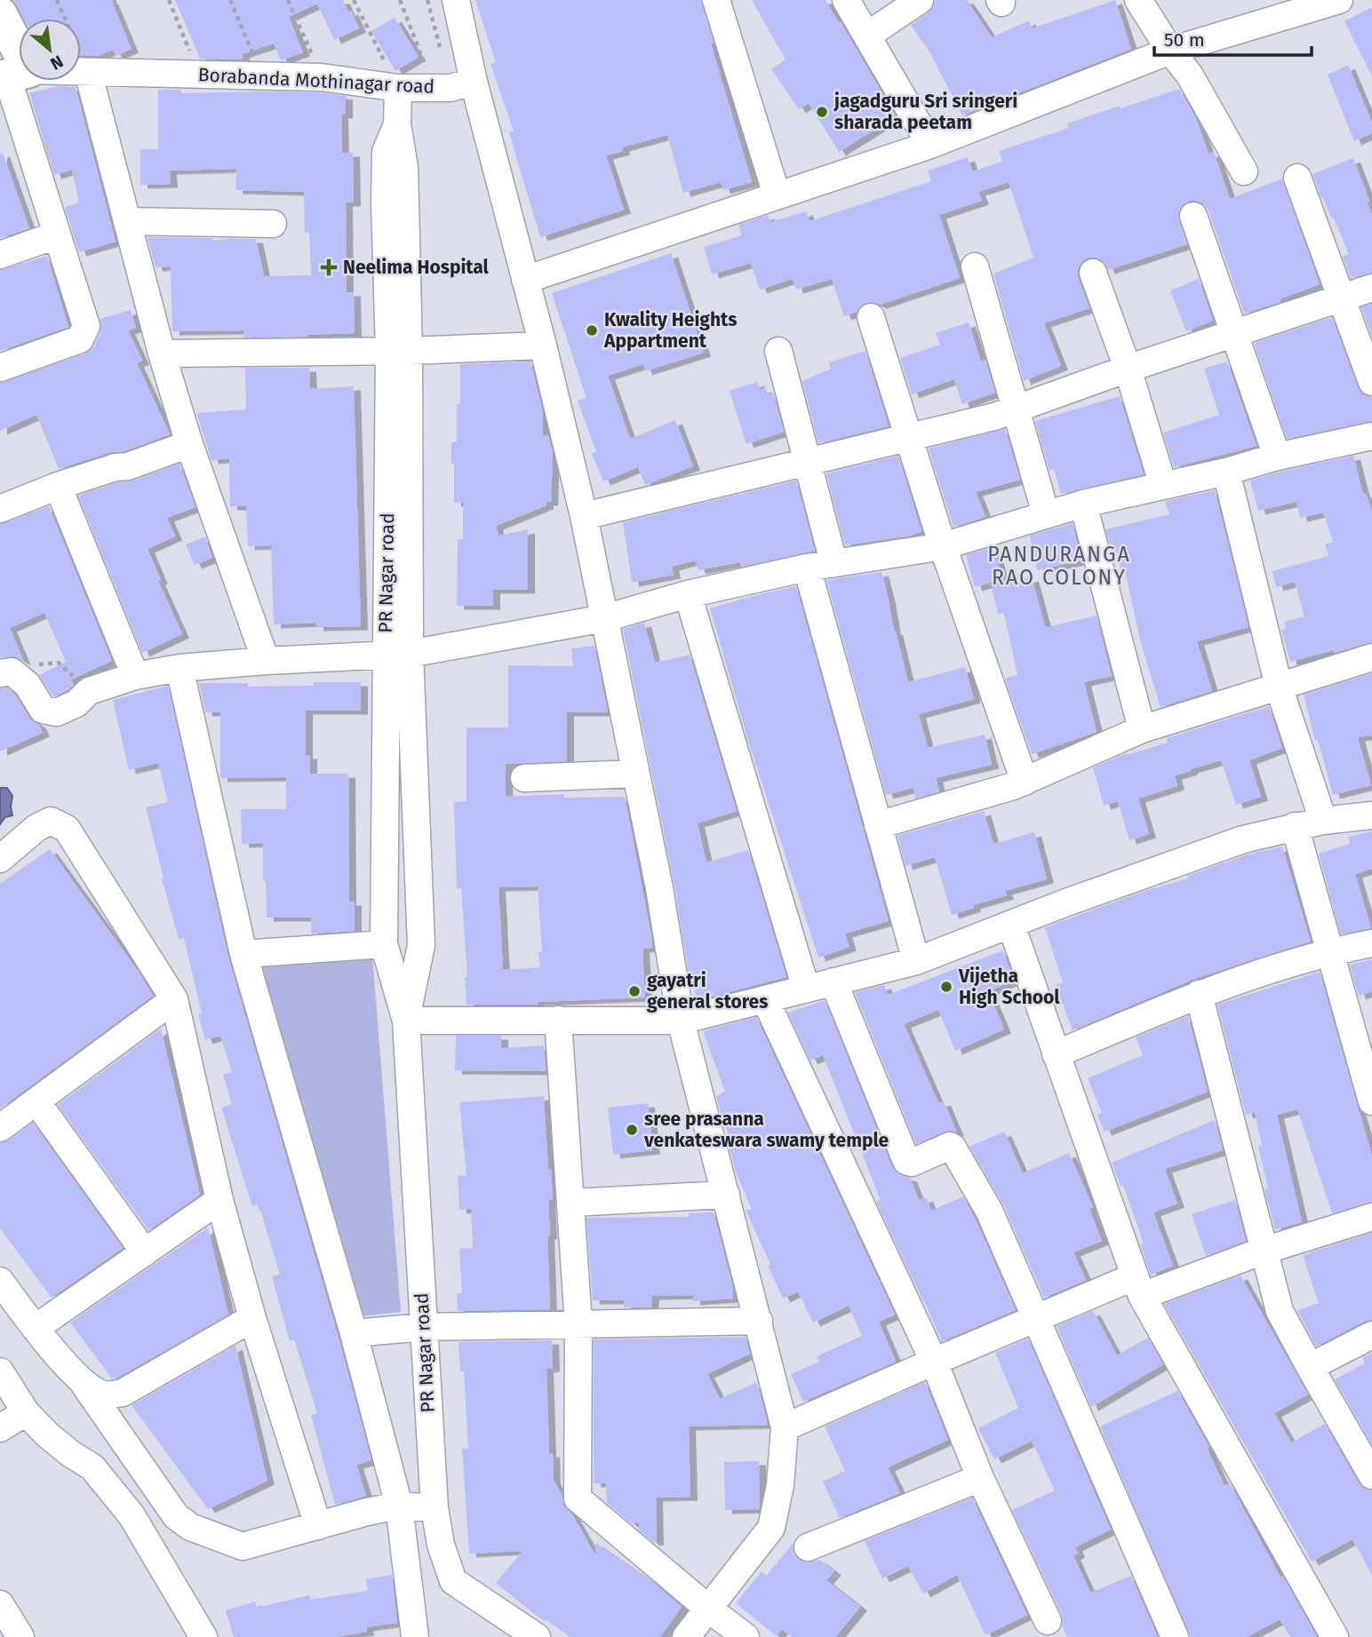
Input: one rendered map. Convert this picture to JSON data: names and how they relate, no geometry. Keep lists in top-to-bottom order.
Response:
{
  "streets": {
    "street": ["Borabanda Mothinagar road", "PR Nagar road"]
  },
  "crossings": [
    ["Borabanda Mothinagar road", "PR Nagar road"]
  ],
  "districts": ["PANDURANGA RAO COLONY"],
  "places": {
    "other": [
      "jagadguru Sri sringeri sharada peetam",
      "Kwality Heights Appartment",
      "Vijetha High School",
      "gayatri general stores",
      "sree prasanna venkateswara swamy temple"
    ],
    "health": ["Neelima Hospital"]
  },
  "scale_bar": "50 m",
  "north": "bottom right"
}
